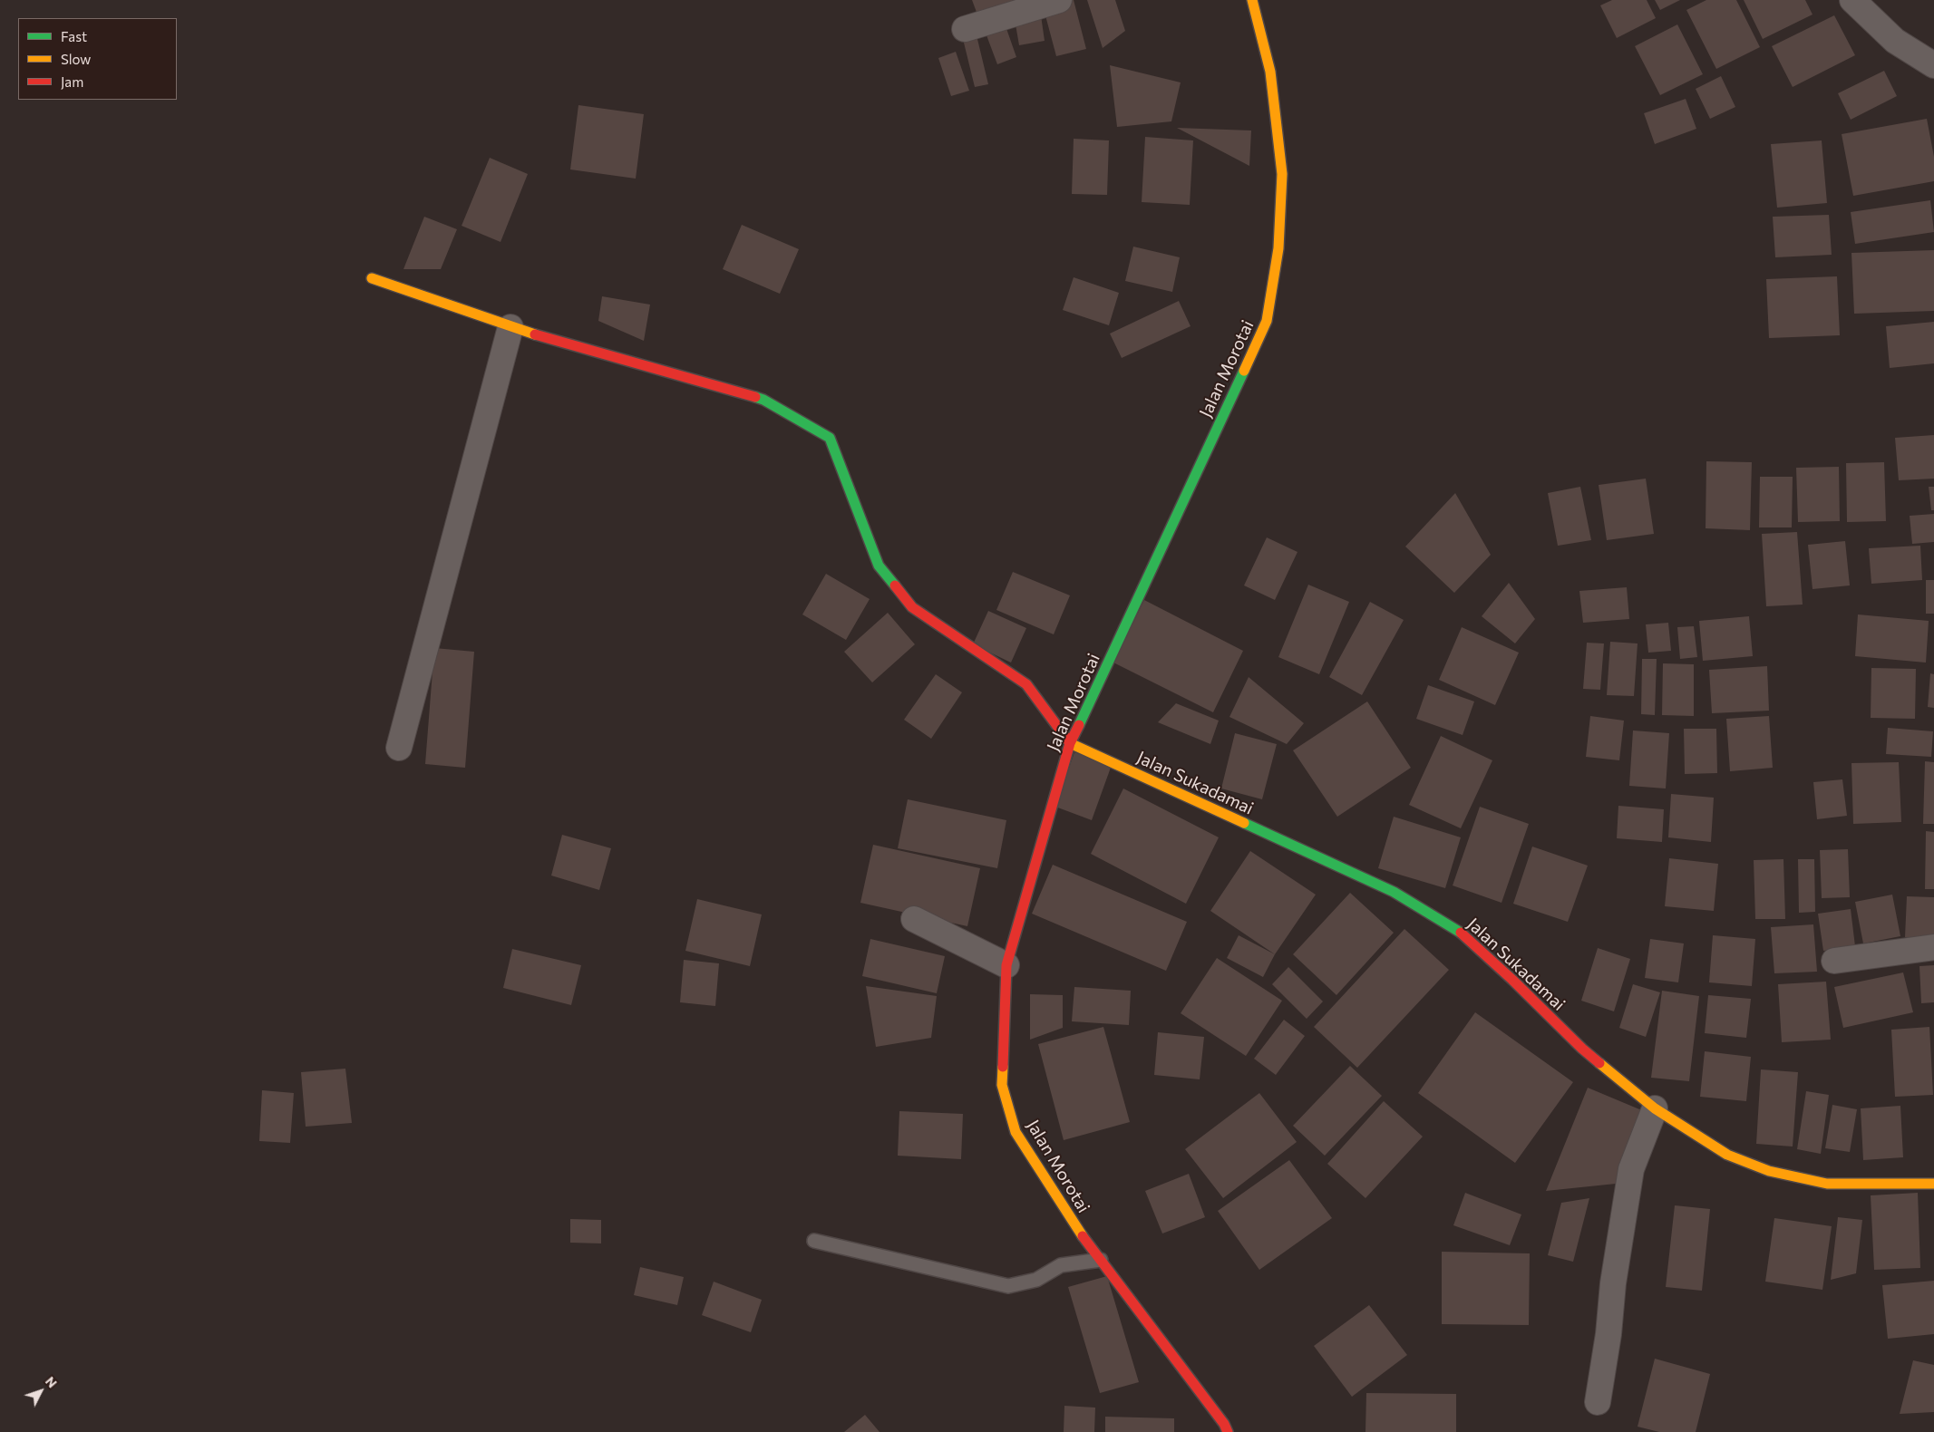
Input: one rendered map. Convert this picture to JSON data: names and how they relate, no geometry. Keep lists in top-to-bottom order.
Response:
{
  "streets": {
    "street": ["Jalan Morotai", "Jalan Sukadamai"]
  },
  "crossings": [
    ["Jalan Morotai", "Jalan Sukadamai"]
  ],
  "legend": ["Fast", "Slow", "Jam"],
  "north": "top right"
}
